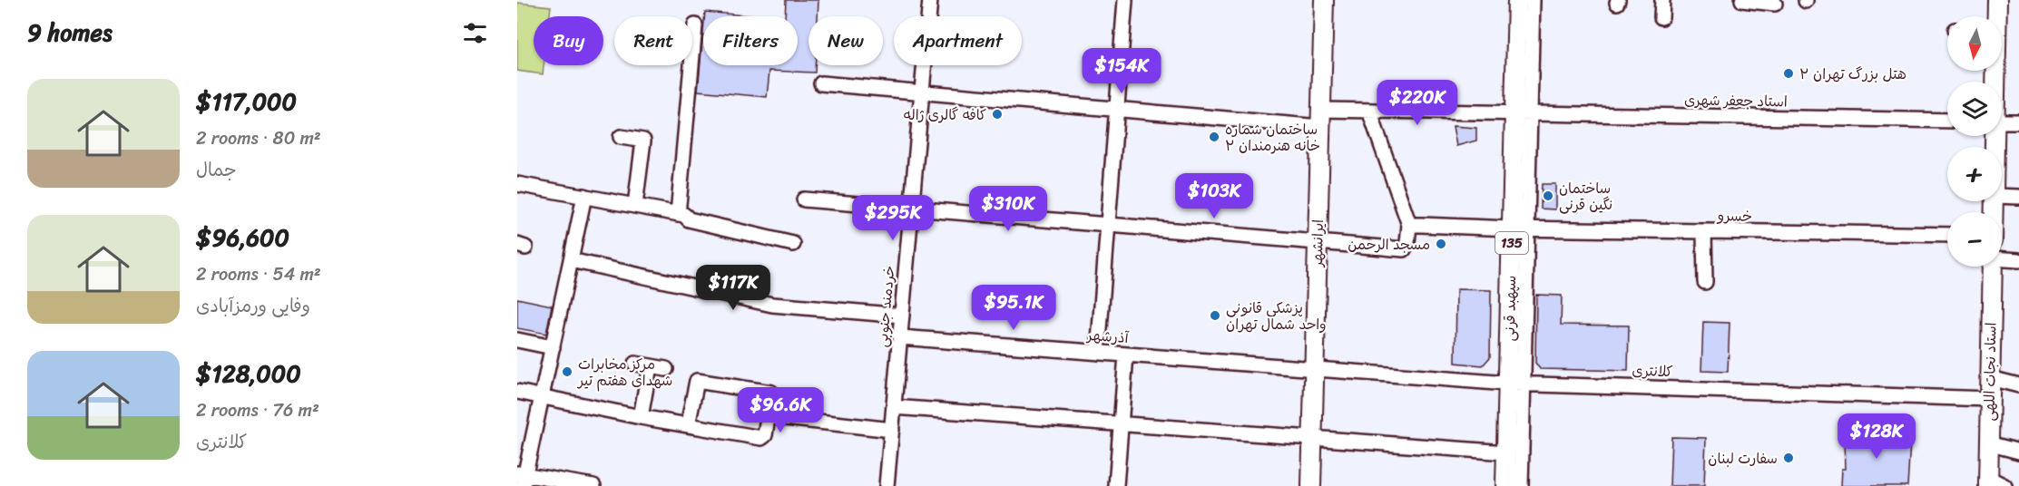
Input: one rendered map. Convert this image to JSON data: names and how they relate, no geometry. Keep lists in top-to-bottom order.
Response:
{
  "streets": {
    "main road": [
      "ایرانشهر",
      "135",
      "سپهبد قرنی",
      "استاد نجات اللهی"
    ],
    "street": [
      "استاد جعفر شهری",
      "خسرو",
      "خردمند جنوبی",
      "آذرشهر",
      "کلانتری"
    ]
  },
  "crossings": [
    ["استاد جعفر شهری", "ایرانشهر"],
    ["استاد جعفر شهری", "خردمند جنوبی"],
    ["استاد جعفر شهری", "سپهبد قرنی"],
    ["خسرو", "سپهبد قرنی"],
    ["ایرانشهر", "آذرشهر"],
    ["ایرانشهر", "کلانتری"],
    ["خردمند جنوبی", "آذرشهر"],
    ["سپهبد قرنی", "کلانتری"],
    ["آذرشهر", "کلانتری"],
    ["کلانتری", "استاد نجات اللهی"]
  ],
  "places": [
    "هتل بزرگ تهران ۲",
    "کافه گالری ژاله",
    "ساختمان شماره ۲ خانه هنرمندان",
    "ساختمان نگین قرنی",
    "مسجد الرحمن",
    "پزشکی قانونی واحد شمال تهران",
    "مرکز مخابرات شهدای هفتم تیر",
    "سفارت لبنان"
  ],
  "north": "bottom",
  "page": {
    "heading": "9 homes",
    "map_buttons": ["+", "−"],
    "chip": [
      "Buy",
      "Rent",
      "Filters",
      "New",
      "Apartment"
    ],
    "price": [
      "$154K",
      "$220K",
      "$103K",
      "$310K",
      "$295K",
      "$117K",
      "$95.1K",
      "$96.6K",
      "$128K"
    ],
    "list": [
      {
        "name": "$117,000",
        "note": "2 rooms · 80 m² · جمال"
      },
      {
        "name": "$96,600",
        "note": "2 rooms · 54 m² · وفایی ورمزآبادی"
      },
      {
        "name": "$128,000",
        "note": "2 rooms · 76 m² · کلانتری"
      }
    ]
  }
}
